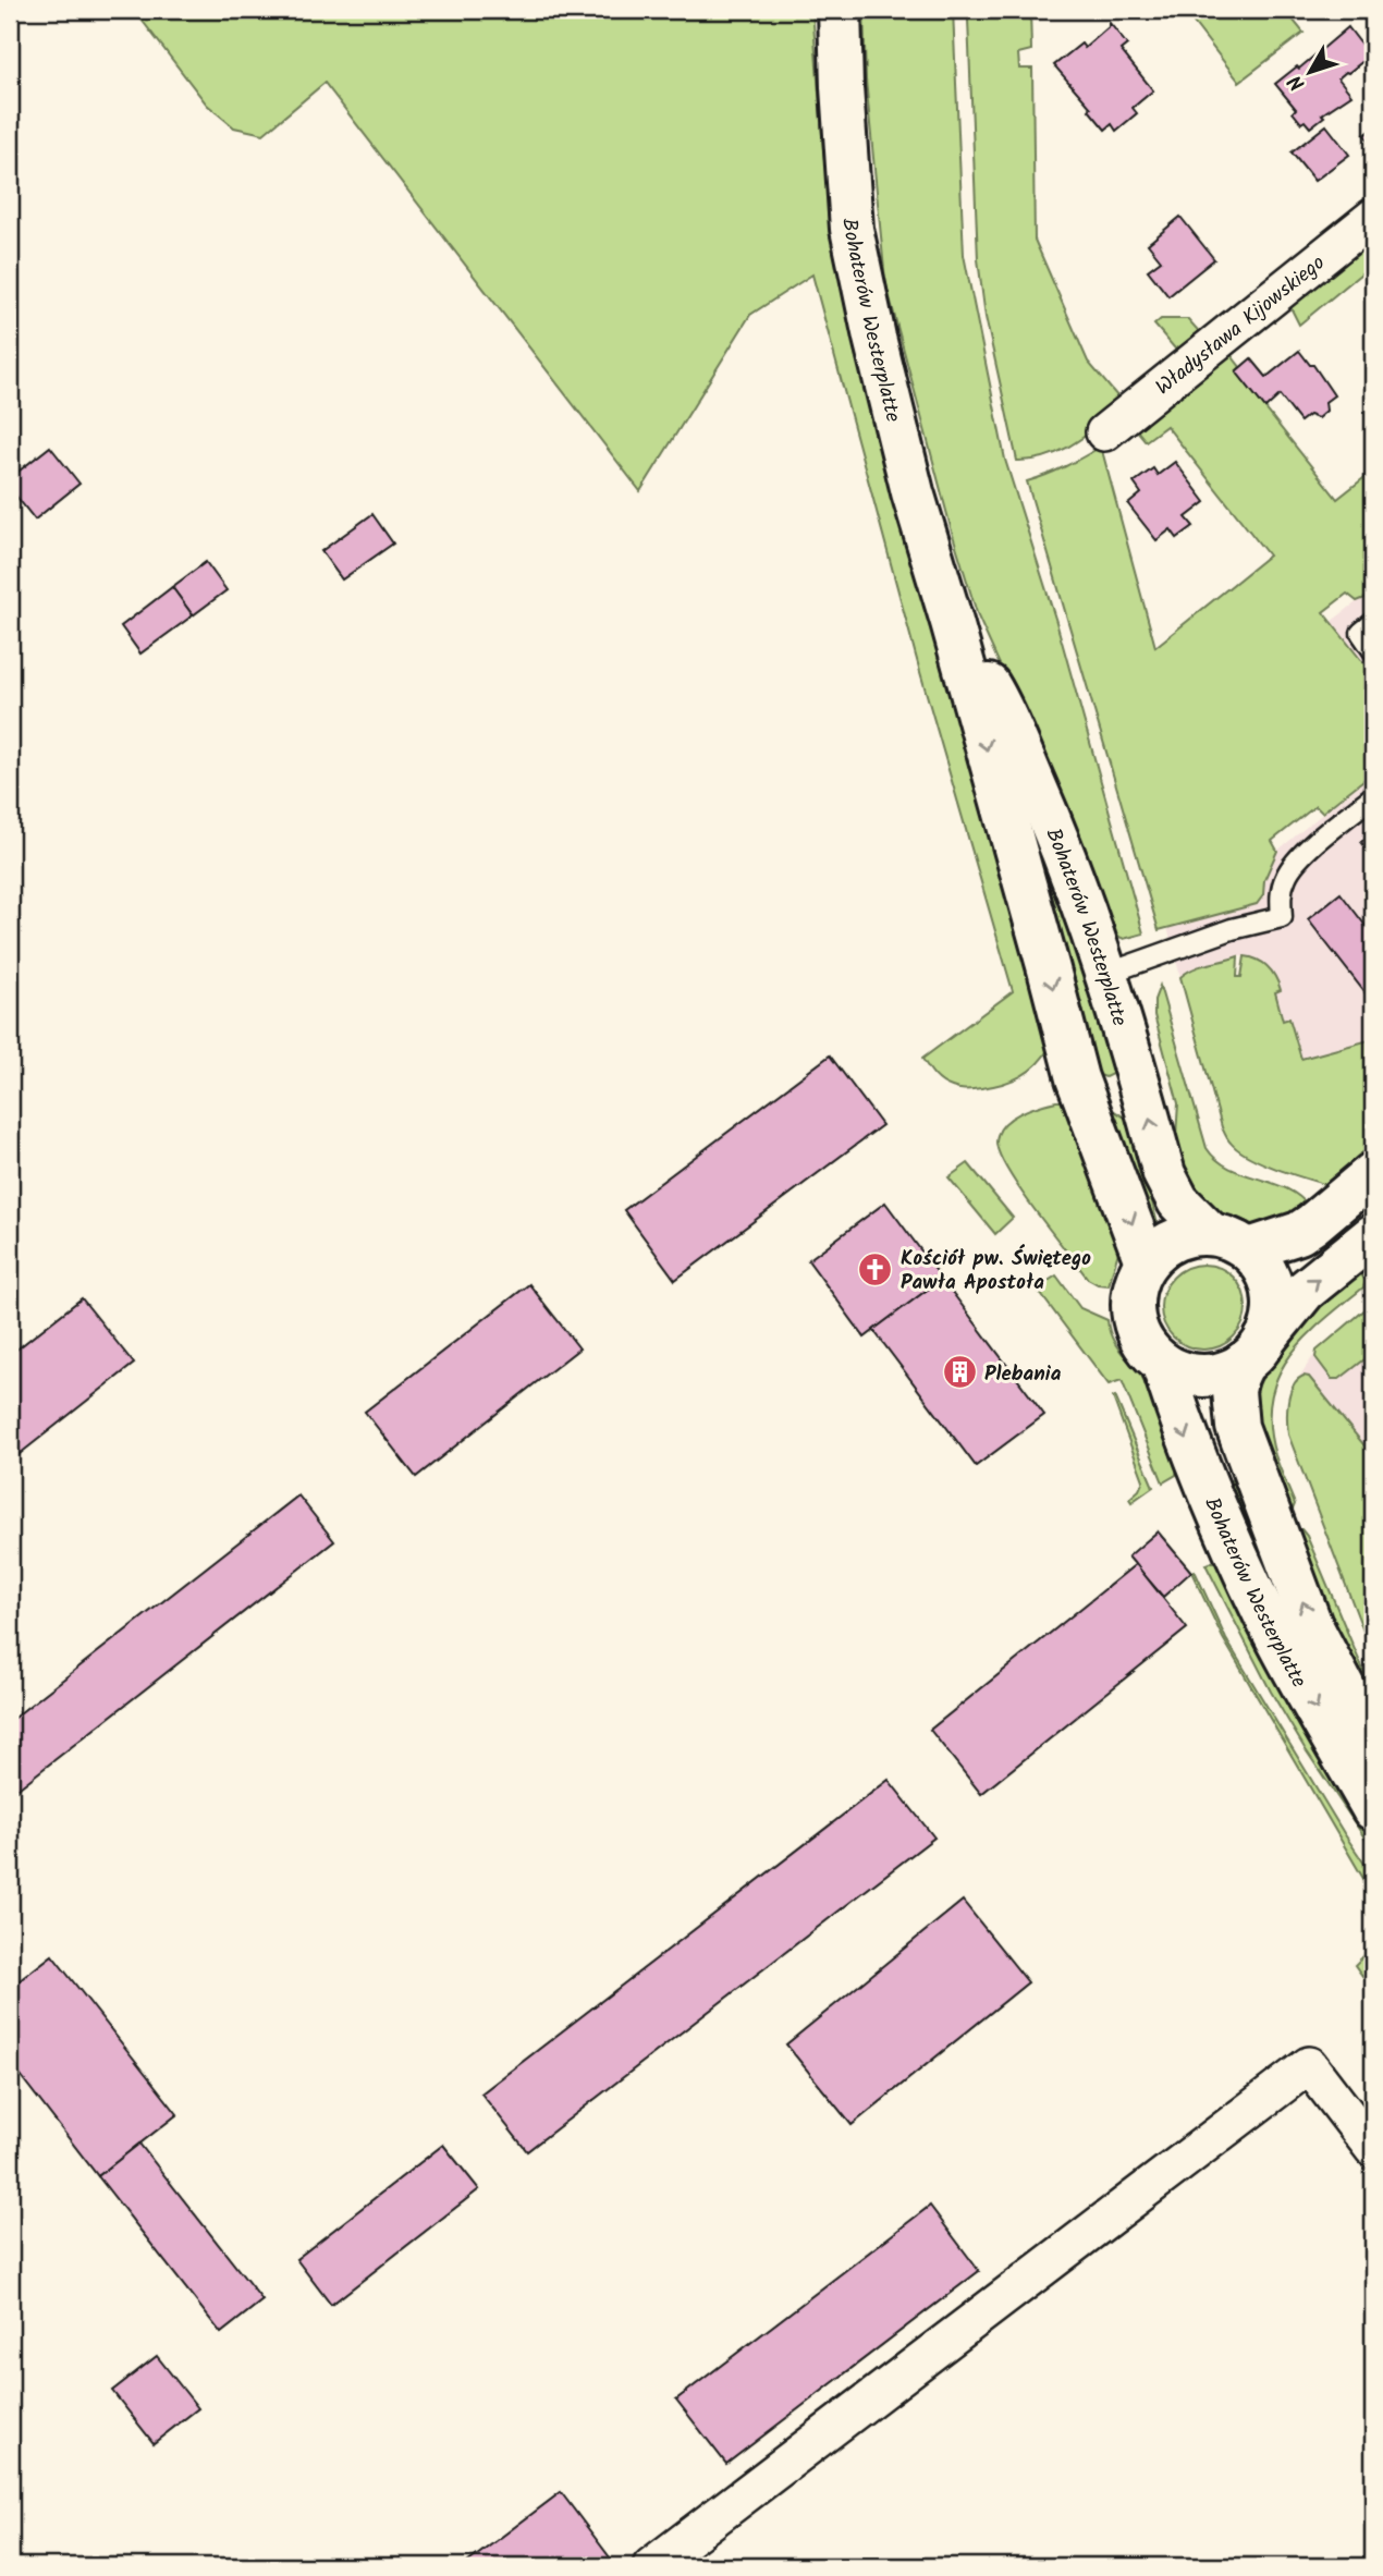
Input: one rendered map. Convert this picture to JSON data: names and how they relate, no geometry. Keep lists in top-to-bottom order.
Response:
{
  "streets": {
    "main road": ["Bohaterów Westerplatte"],
    "street": ["Władysława Kijowskiego"]
  },
  "places": {
    "church": ["Kościół pw. Świętego Pawła Apostoła"],
    "building": ["Plebania"]
  },
  "north": "bottom left"
}
